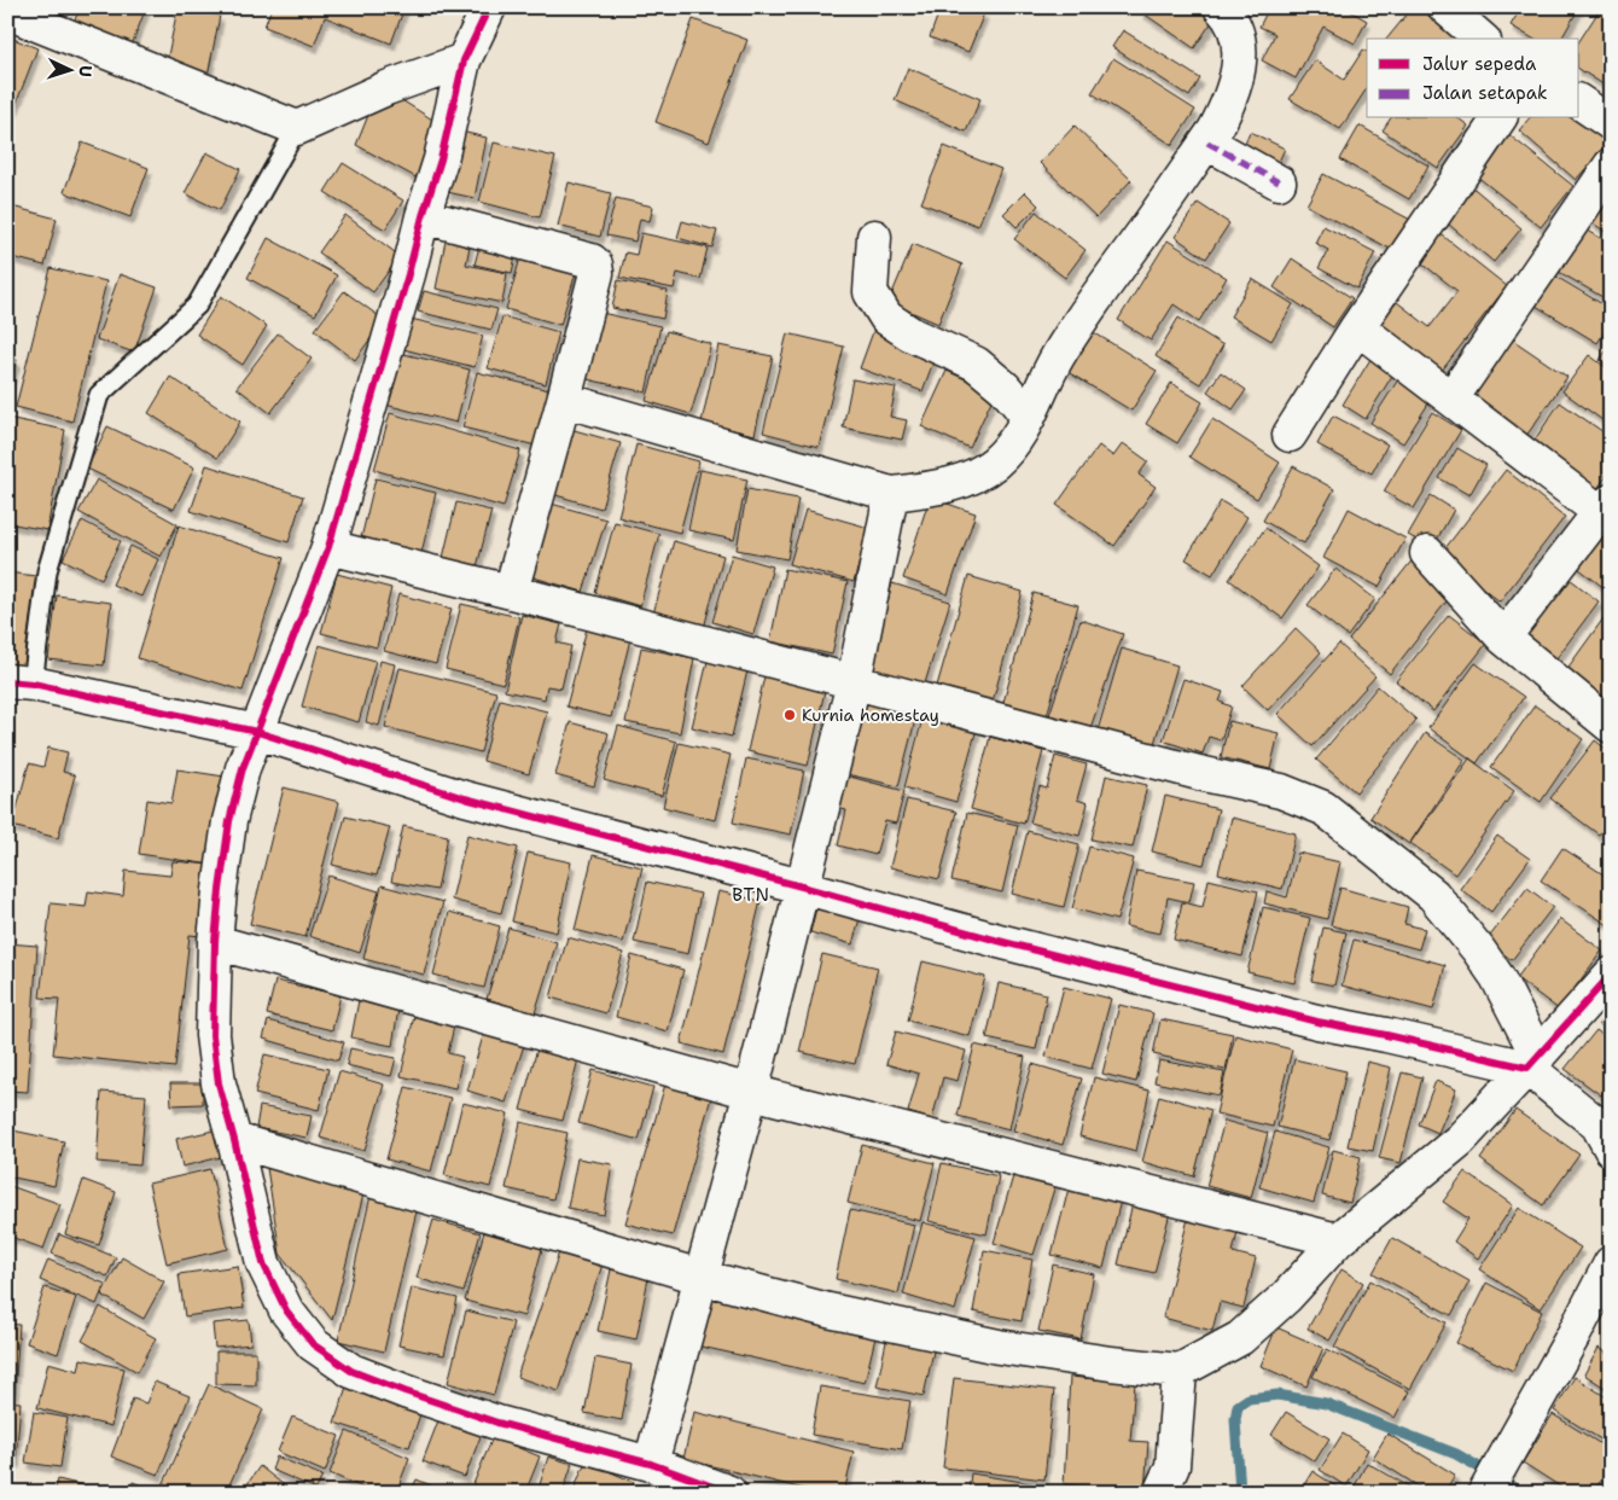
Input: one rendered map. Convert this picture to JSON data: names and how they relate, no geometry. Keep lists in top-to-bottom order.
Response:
{
  "districts": ["BTN"],
  "places": ["Kurnia homestay"],
  "legend": ["Jalur sepeda", "Jalan setapak"],
  "north": "right"
}
